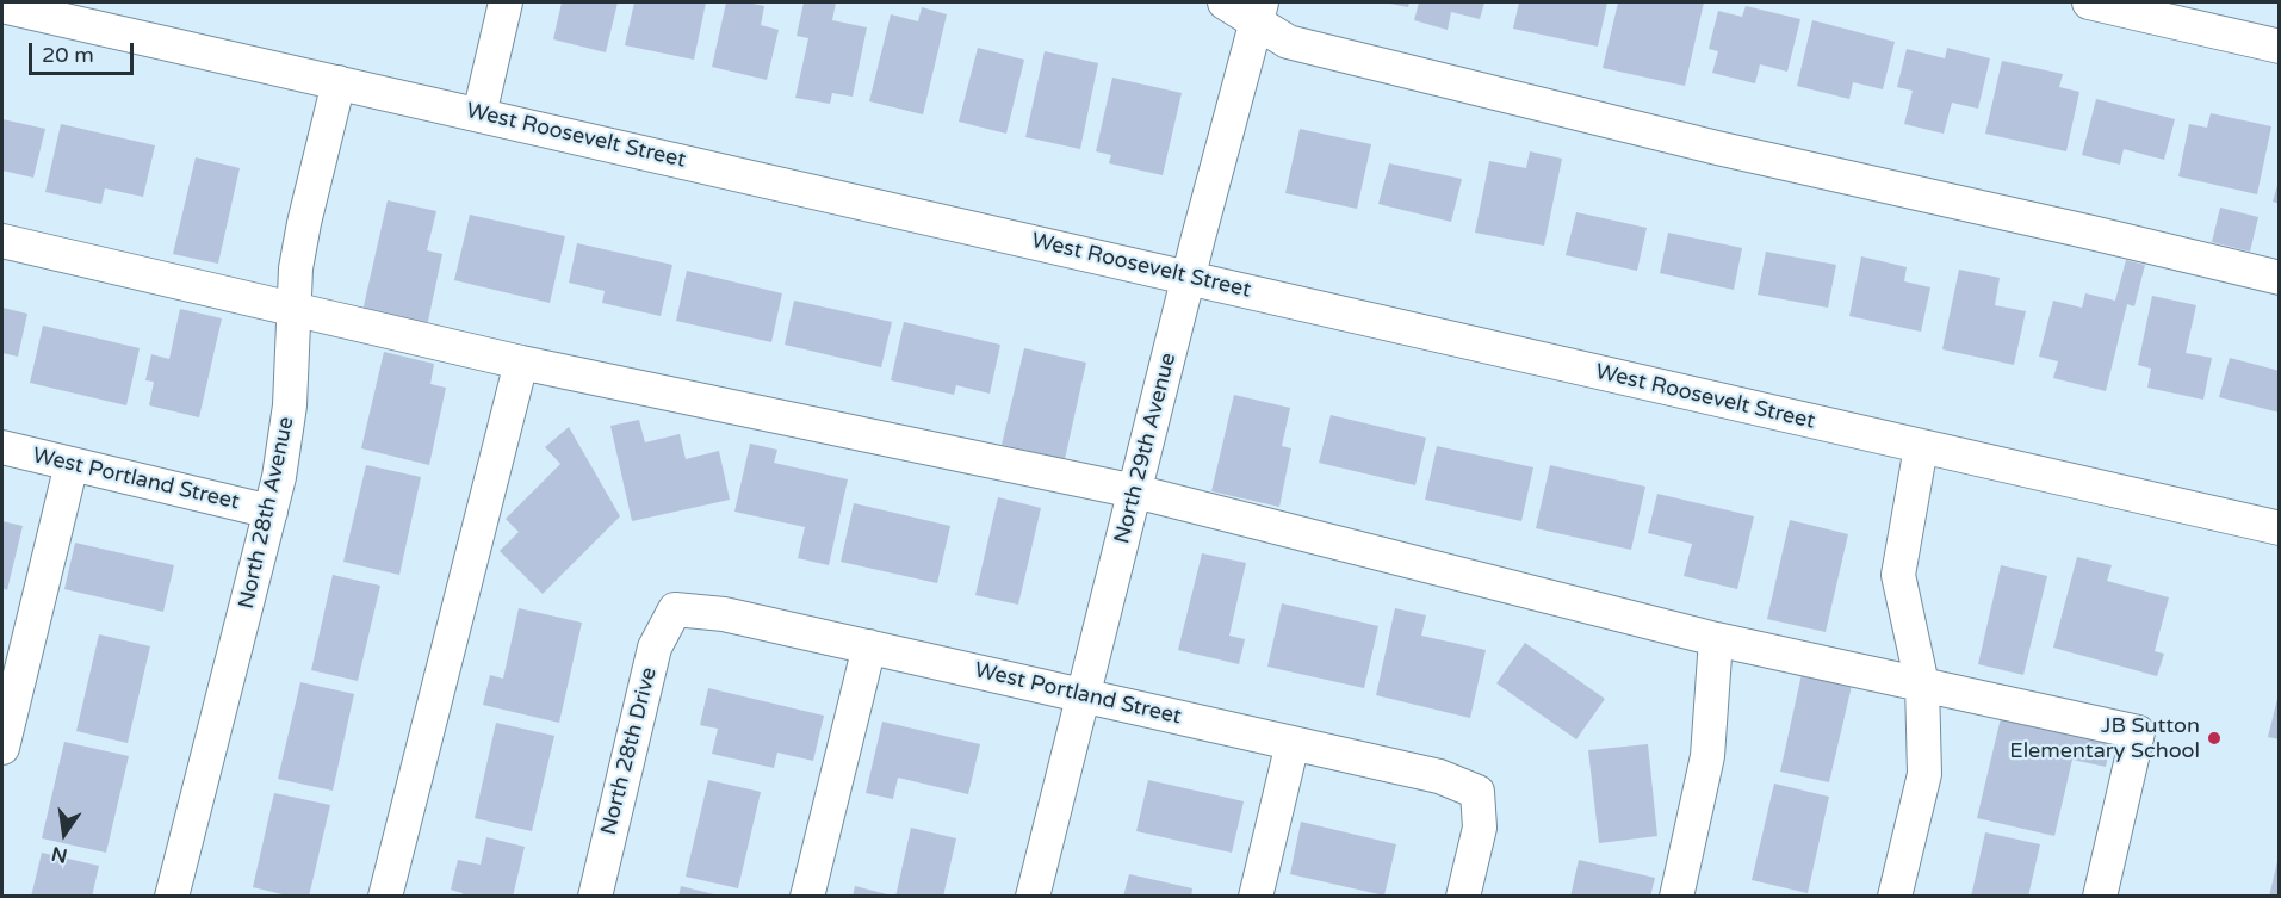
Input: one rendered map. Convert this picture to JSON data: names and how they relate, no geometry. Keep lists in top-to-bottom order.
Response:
{
  "streets": {
    "street": [
      "West Roosevelt Street",
      "North 29th Avenue",
      "West Portland Street",
      "North 28th Avenue",
      "North 28th Drive"
    ]
  },
  "crossings": [
    ["West Roosevelt Street", "North 29th Avenue"],
    ["West Roosevelt Street", "North 28th Avenue"],
    ["North 29th Avenue", "West Portland Street"],
    ["West Portland Street", "North 28th Avenue"],
    ["West Portland Street", "North 28th Drive"]
  ],
  "places": ["JB Sutton Elementary School"],
  "scale_bar": "20 m",
  "north": "bottom"
}
